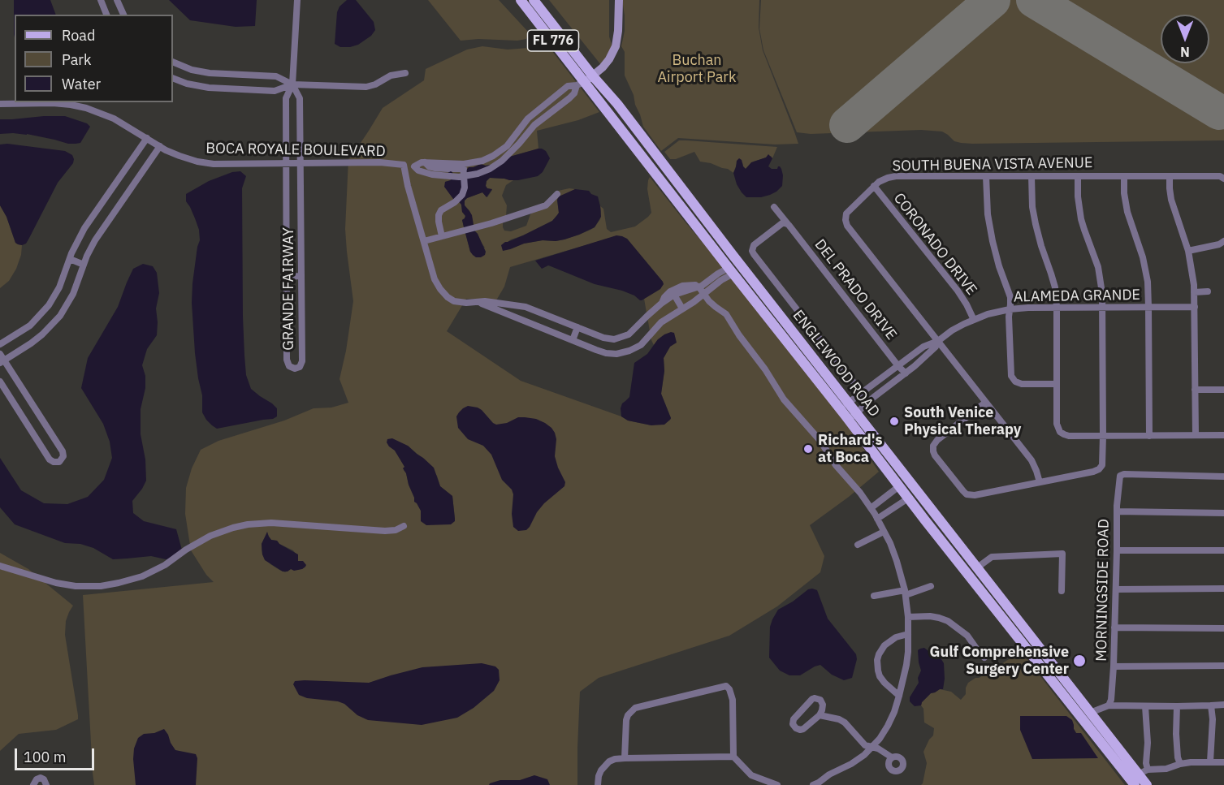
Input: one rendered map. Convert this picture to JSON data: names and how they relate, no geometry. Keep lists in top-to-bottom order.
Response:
{
  "streets": {
    "main road": ["FL 776", "ENGLEWOOD ROAD"],
    "street": [
      "BOCA ROYALE BOULEVARD",
      "SOUTH BUENA VISTA AVENUE",
      "CORONADO DRIVE",
      "GRANDE FAIRWAY",
      "DEL PRADO DRIVE",
      "ALAMEDA GRANDE",
      "MORNINGSIDE ROAD"
    ]
  },
  "crossings": [
    ["FL 776", "ENGLEWOOD ROAD"],
    ["BOCA ROYALE BOULEVARD", "GRANDE FAIRWAY"],
    ["BOCA ROYALE BOULEVARD", "ENGLEWOOD ROAD"],
    ["SOUTH BUENA VISTA AVENUE", "CORONADO DRIVE"],
    ["SOUTH BUENA VISTA AVENUE", "ALAMEDA GRANDE"],
    ["CORONADO DRIVE", "ALAMEDA GRANDE"]
  ],
  "parks": ["Buchan Airport Park"],
  "places": ["South Venice Physical Therapy", "Richard's at Boca", "Gulf Comprehensive Surgery Center"],
  "legend": ["Road", "Park", "Water"],
  "scale_bar": "100 m",
  "north": "bottom"
}
